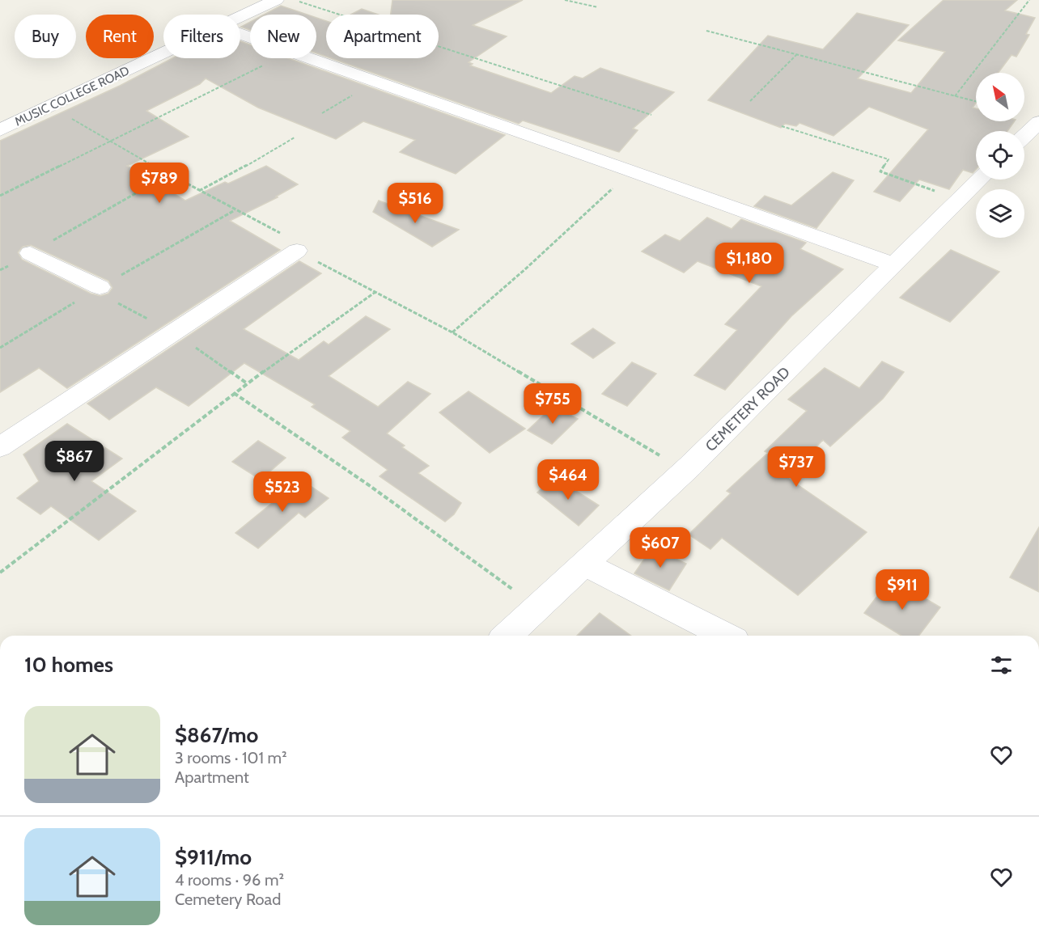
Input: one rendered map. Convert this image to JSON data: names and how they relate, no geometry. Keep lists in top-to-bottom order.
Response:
{
  "streets": {
    "street": ["MUSIC COLLEGE ROAD", "CEMETERY ROAD"]
  },
  "north": "top left",
  "page": {
    "chip": [
      "Buy",
      "Rent",
      "Filters",
      "New",
      "Apartment"
    ],
    "price": [
      "$789",
      "$516",
      "$1,180",
      "$755",
      "$867",
      "$737",
      "$464",
      "$523",
      "$607",
      "$911"
    ],
    "heading": "10 homes",
    "list": [
      {
        "name": "$867/mo",
        "note": "3 rooms · 101 m² · Apartment"
      },
      {
        "name": "$911/mo",
        "note": "4 rooms · 96 m² · Cemetery Road"
      }
    ]
  }
}
